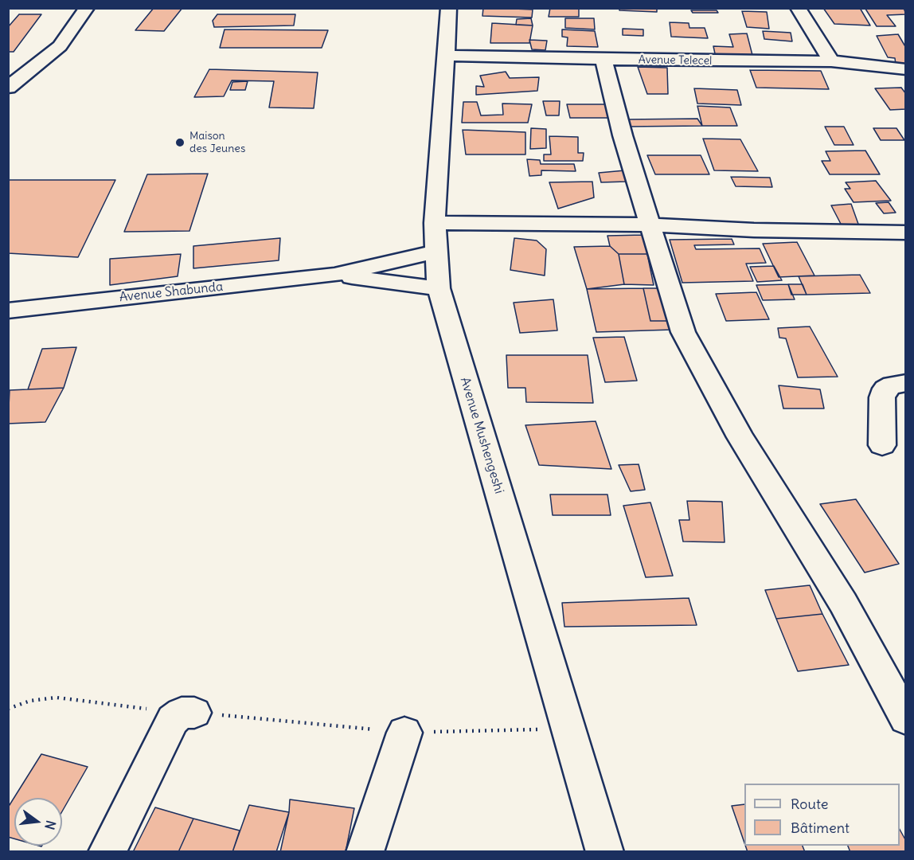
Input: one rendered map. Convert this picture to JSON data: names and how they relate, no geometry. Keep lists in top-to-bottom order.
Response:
{
  "streets": {
    "street": ["Avenue Telecel", "Avenue Shabunda", "Avenue Mushengeshi"]
  },
  "crossings": [
    ["Avenue Telecel", "Avenue Mushengeshi"]
  ],
  "places": ["Maison des Jeunes"],
  "legend": ["Route", "Bâtiment"],
  "north": "right"
}
